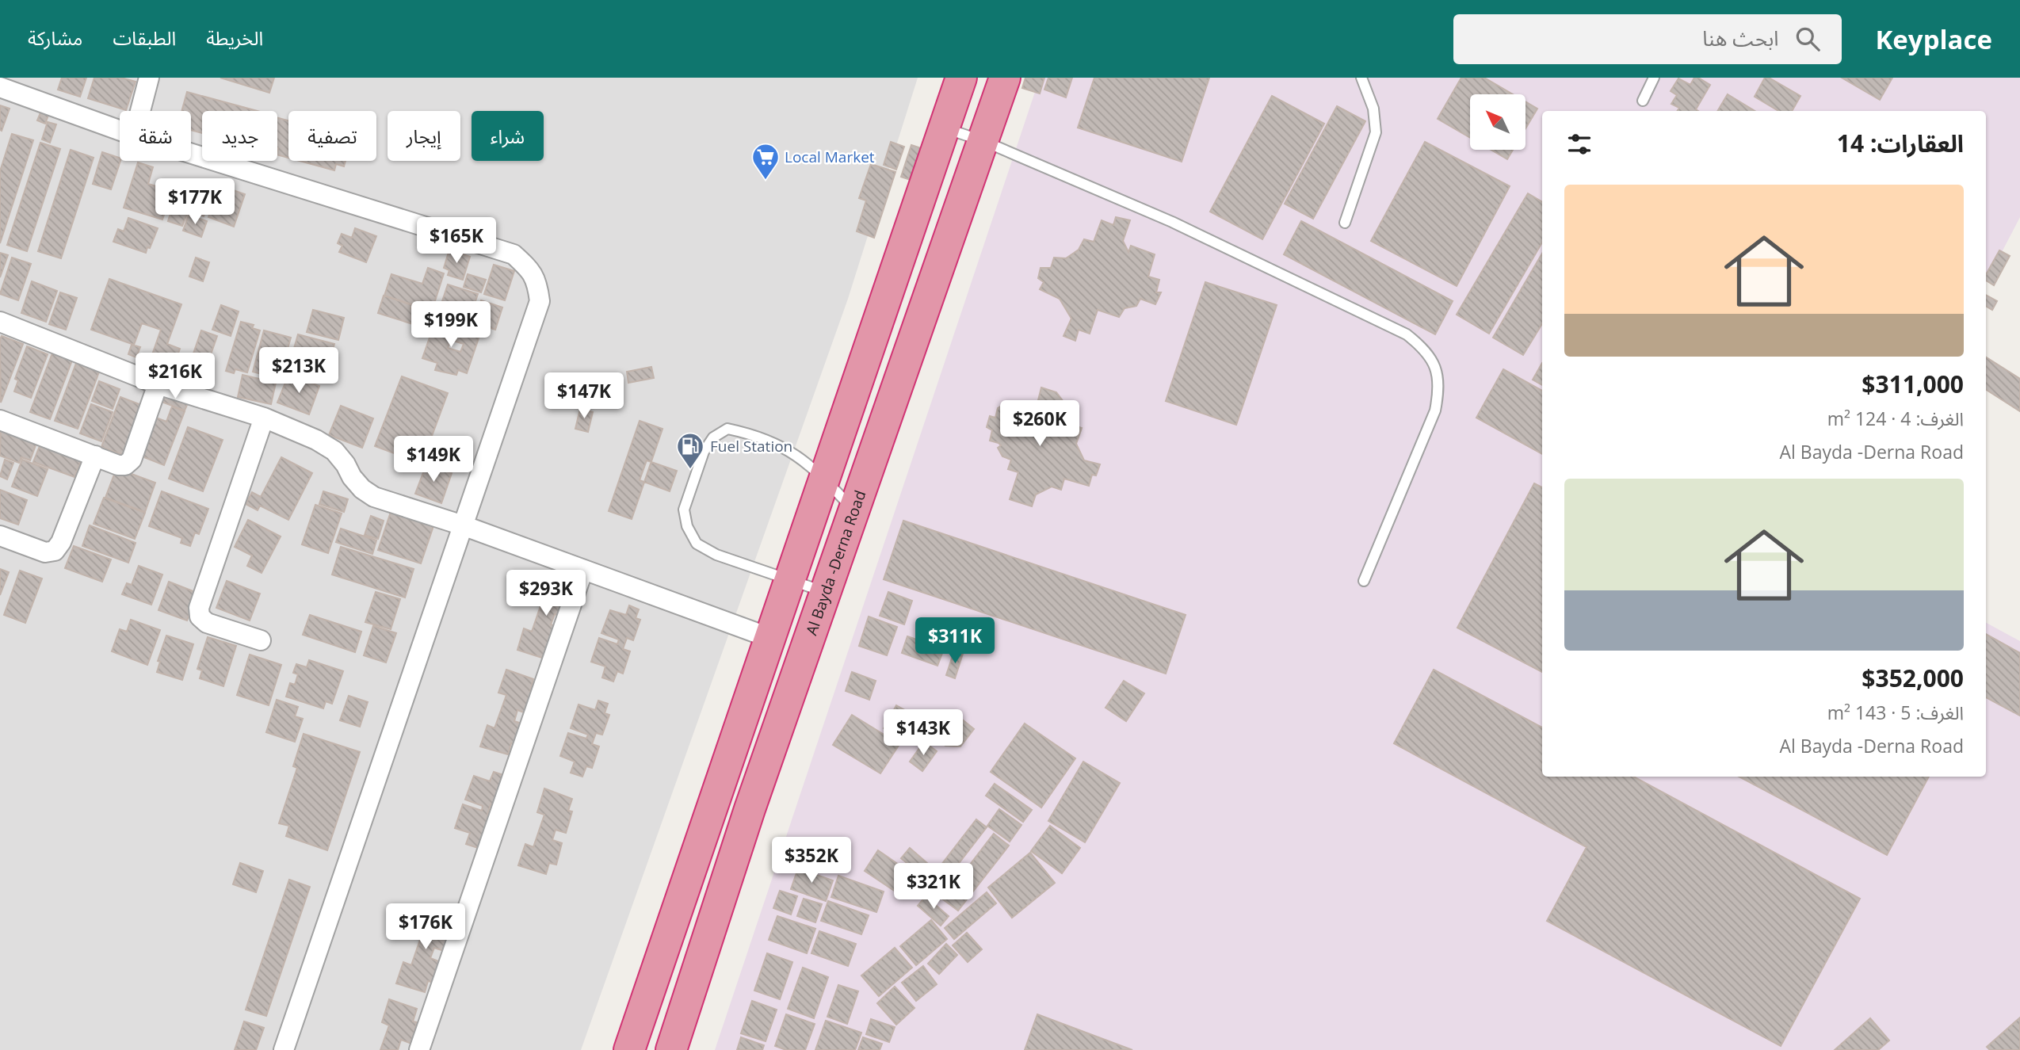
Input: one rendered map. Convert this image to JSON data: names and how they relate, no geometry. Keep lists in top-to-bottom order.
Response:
{
  "streets": {
    "highway": ["Al Bayda -Derna Road"]
  },
  "places": {
    "supermarket": ["Local Market"],
    "fuel station": ["Fuel Station"]
  },
  "north": "top left",
  "page": {
    "header": "Keyplace",
    "search": "ابحث هنا",
    "nav": ["الخريطة", "الطبقات", "مشاركة"],
    "chip": [
      "شراء",
      "إيجار",
      "تصفية",
      "جديد",
      "شقة"
    ],
    "heading": "العقارات: 14",
    "list": [
      {
        "name": "$311,000",
        "note": "الغرف: 4 · 124 m² · Al Bayda -Derna Road"
      },
      {
        "name": "$352,000",
        "note": "الغرف: 5 · 143 m² · Al Bayda -Derna Road"
      }
    ],
    "price": [
      "$177K",
      "$165K",
      "$199K",
      "$213K",
      "$216K",
      "$147K",
      "$260K",
      "$149K",
      "$293K",
      "$311K",
      "$143K",
      "$352K",
      "$321K",
      "$176K"
    ]
  }
}
